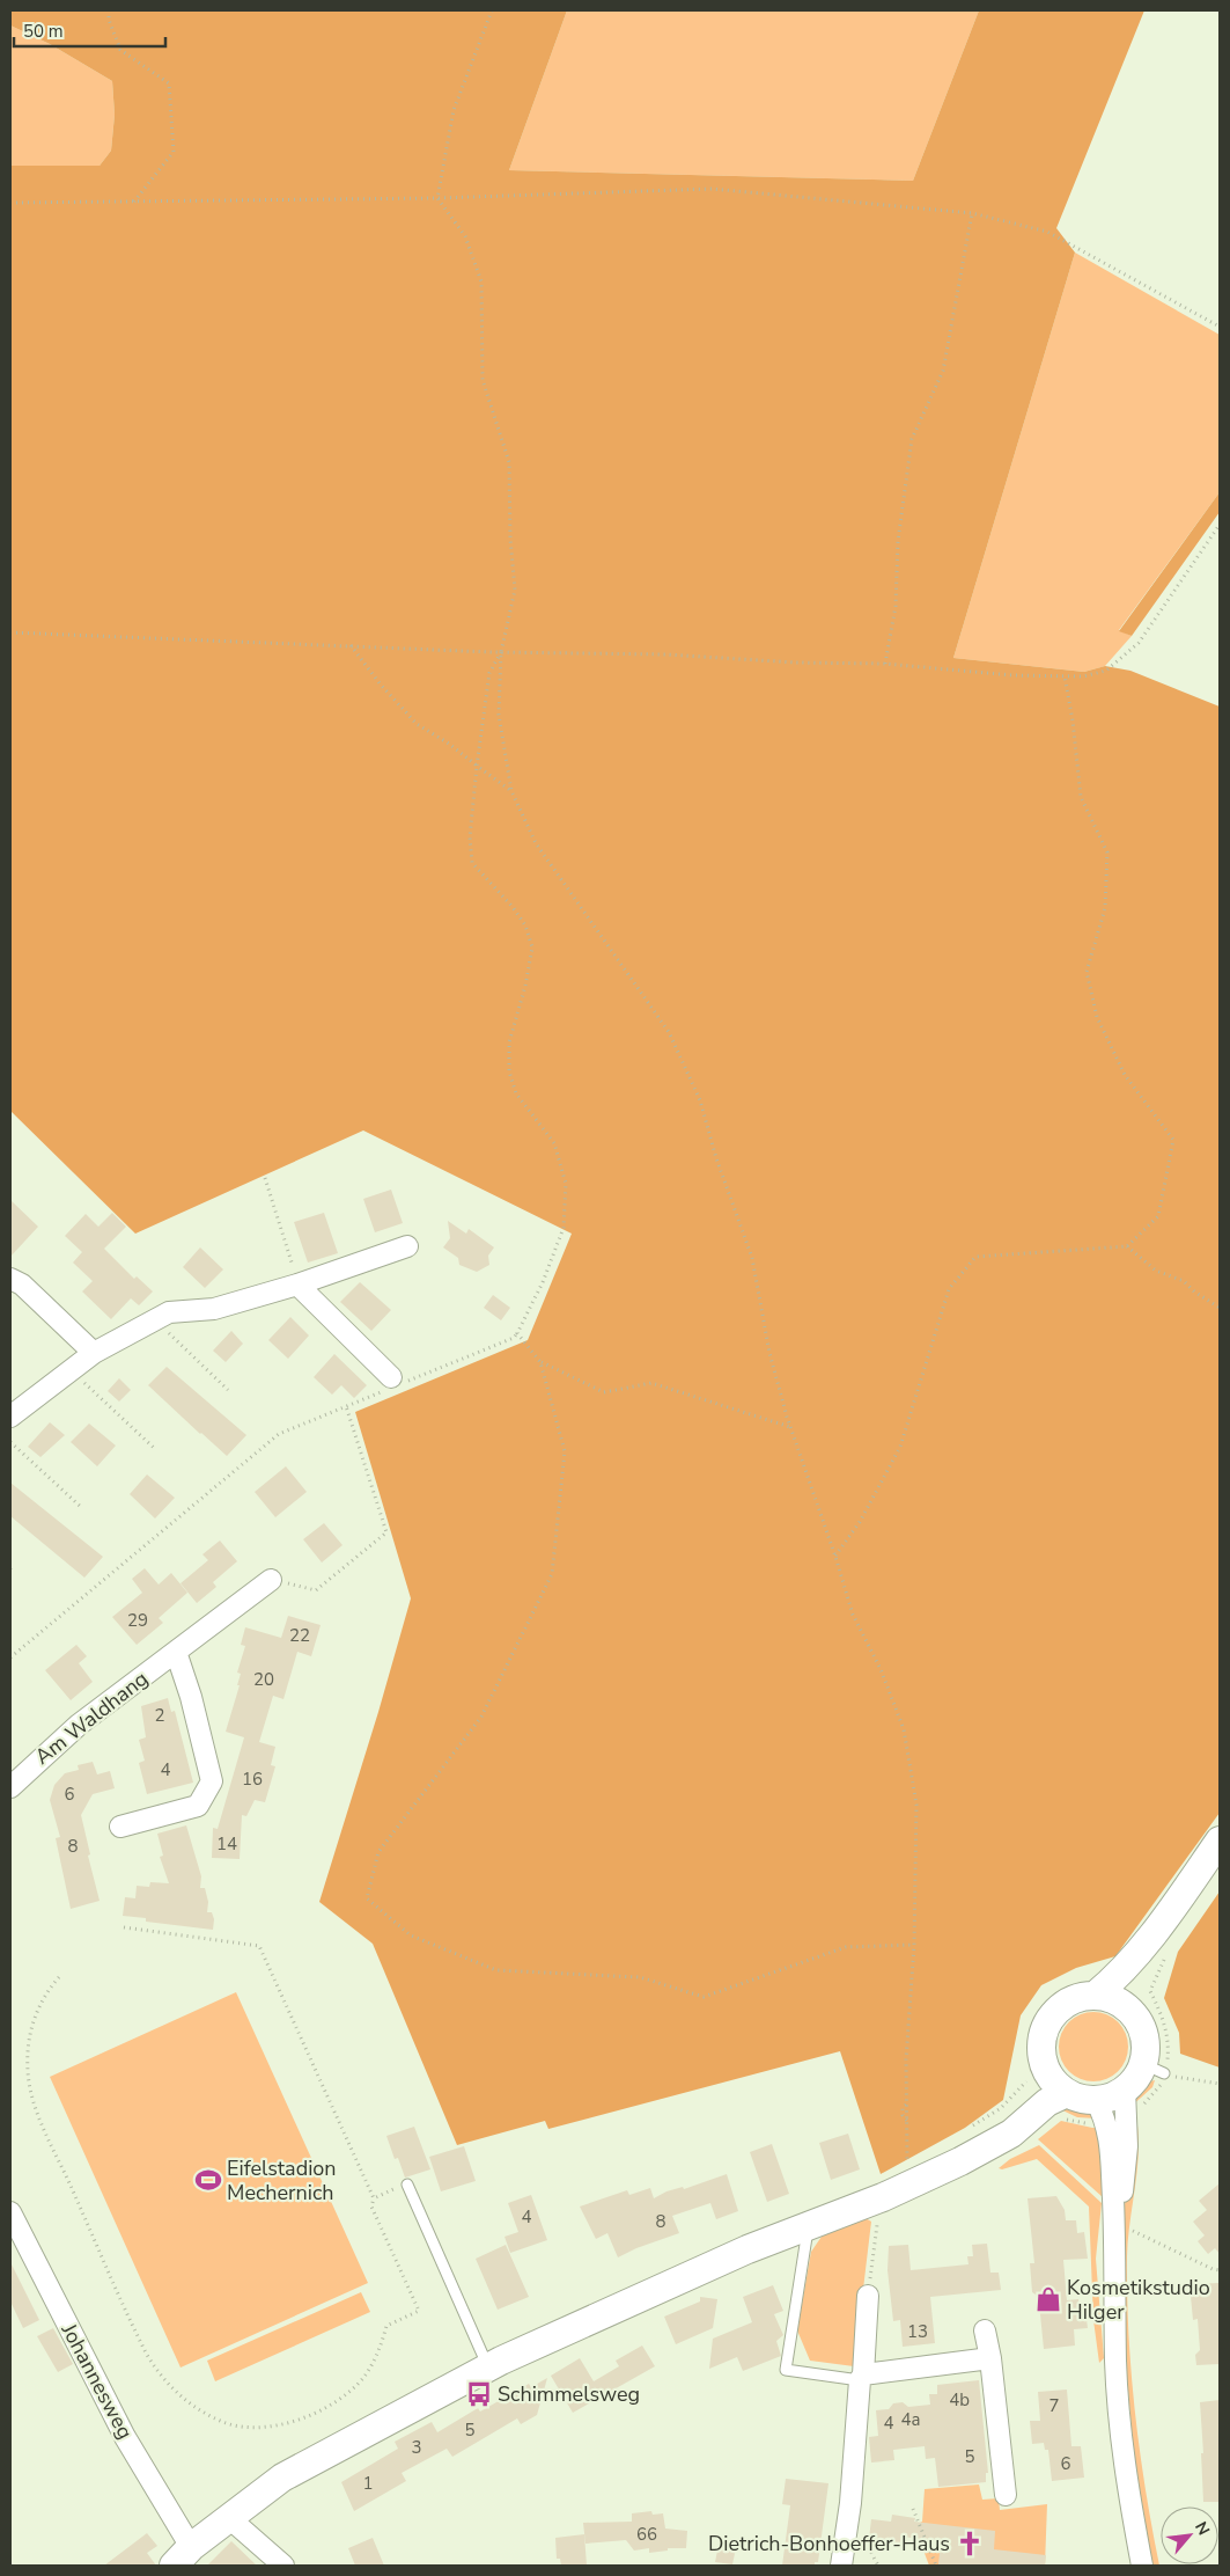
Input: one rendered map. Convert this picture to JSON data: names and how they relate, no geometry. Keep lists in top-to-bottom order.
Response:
{
  "streets": {
    "street": ["Am Waldhang", "Johannesweg"]
  },
  "places": {
    "sports": ["Eifelstadion Mechernich"],
    "shop": ["Kosmetikstudio Hilger"],
    "bus stop": ["Schimmelsweg"],
    "church": ["Dietrich-Bonhoeffer-Haus"]
  },
  "house_numbers": [
    "29",
    "22",
    "20",
    "2",
    "4",
    "16",
    "6",
    "14",
    "8",
    "4",
    "8",
    "13",
    "4b",
    "7",
    "4a",
    "4",
    "5",
    "3",
    "5",
    "6",
    "1",
    "66"
  ],
  "scale_bar": "50 m",
  "north": "top right"
}
